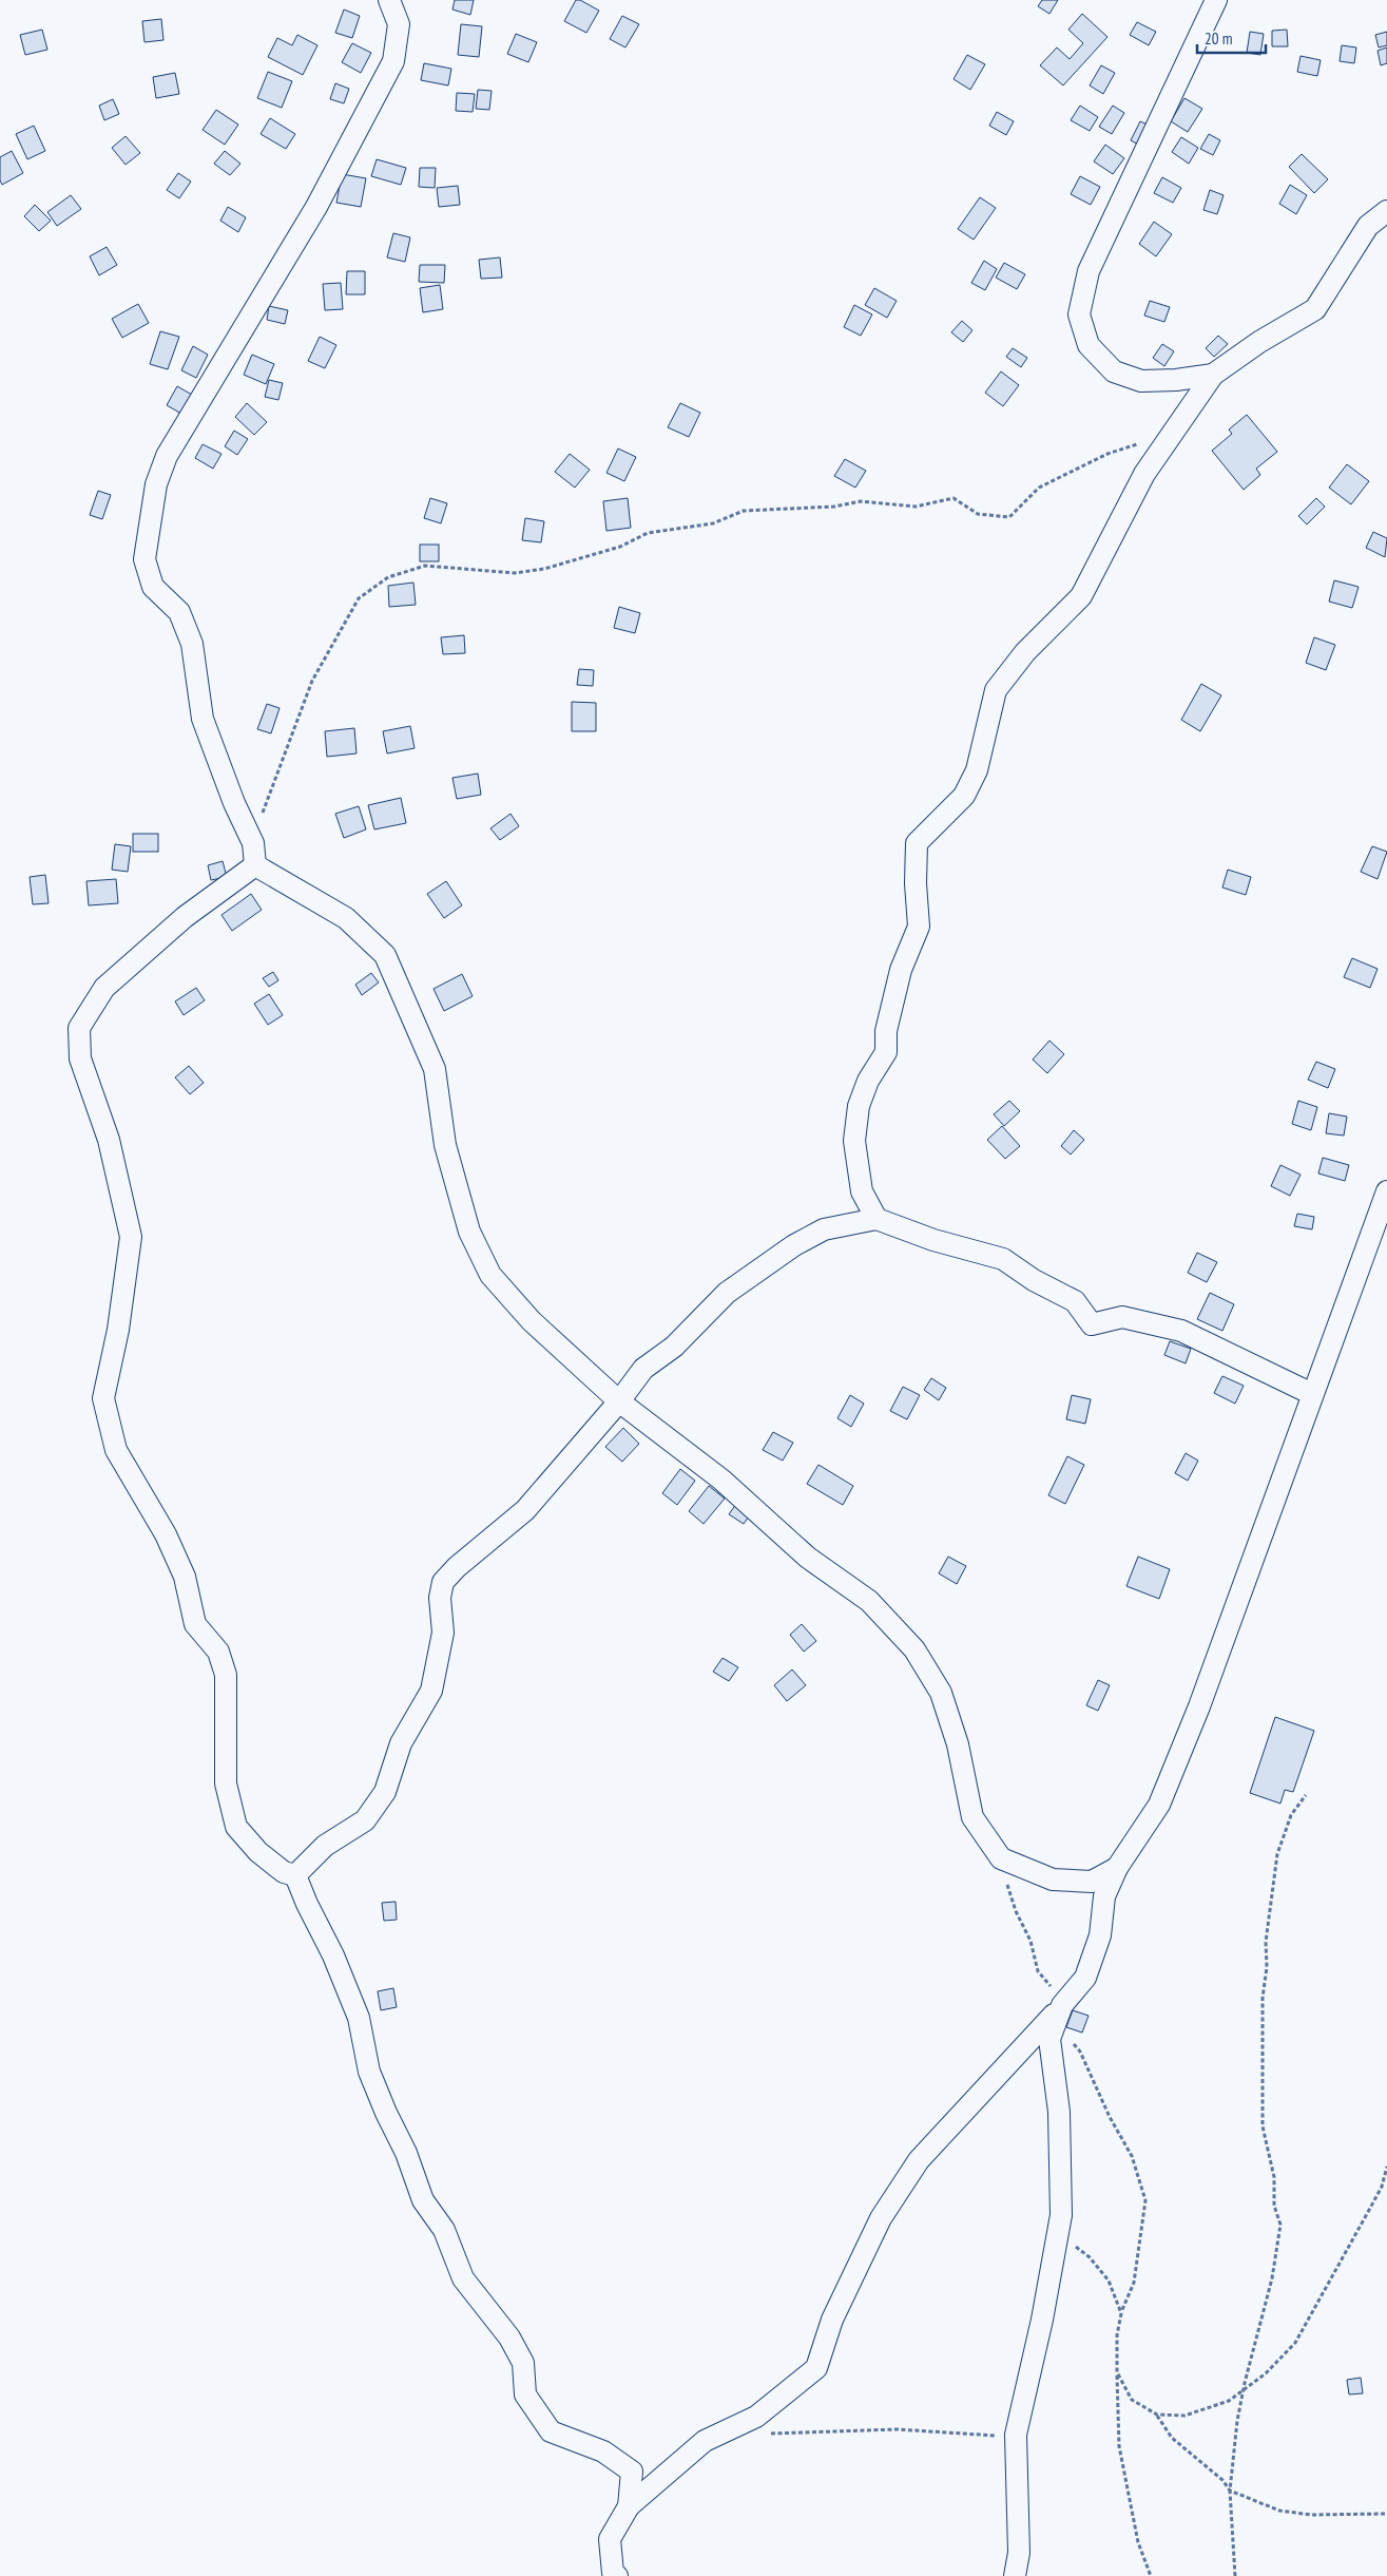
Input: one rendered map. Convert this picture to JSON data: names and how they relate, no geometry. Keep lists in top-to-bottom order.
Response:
{
  "scale_bar": "20 m"
}
